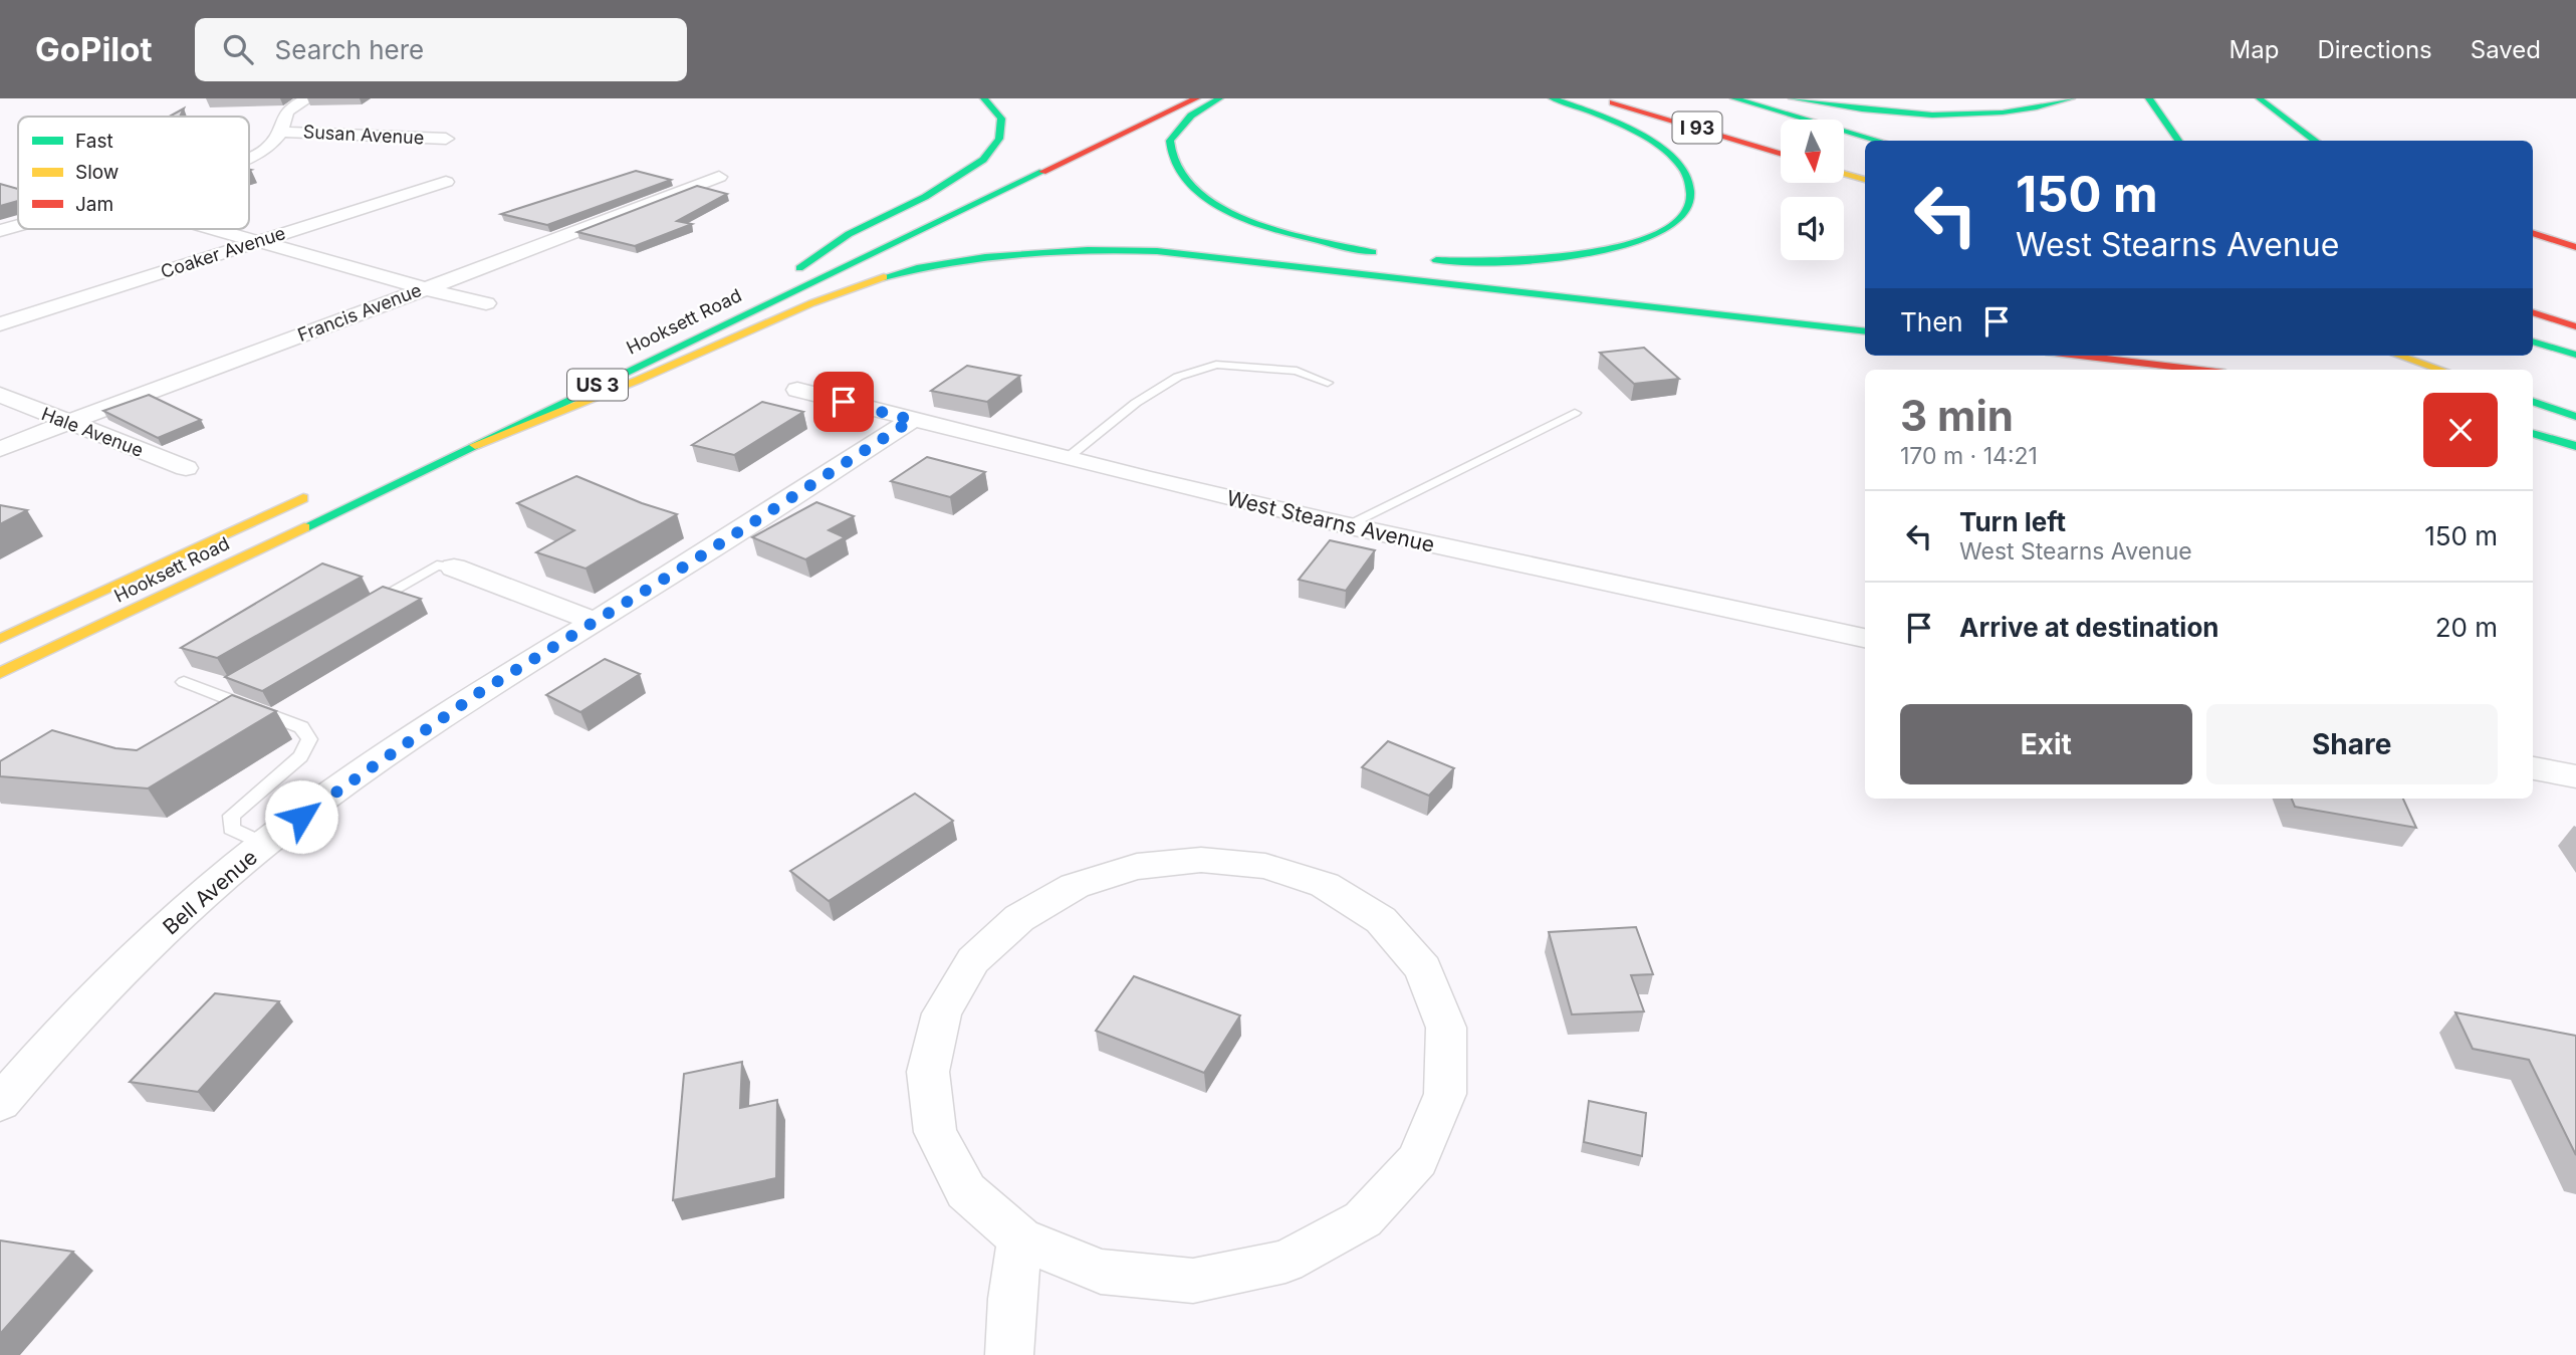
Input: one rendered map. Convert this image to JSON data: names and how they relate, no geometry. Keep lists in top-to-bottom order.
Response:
{
  "streets": {
    "main road": ["I 93", "Hooksett Road", "US 3"],
    "street": [
      "Susan Avenue",
      "Coaker Avenue",
      "Francis Avenue",
      "Hale Avenue",
      "West Stearns Avenue",
      "Bell Avenue"
    ]
  },
  "crossings": [
    ["Francis Avenue", "Hale Avenue"],
    ["West Stearns Avenue", "Bell Avenue"]
  ],
  "legend": ["Fast", "Slow", "Jam"],
  "north": "bottom",
  "page": {
    "header": "GoPilot",
    "search": "Search here",
    "nav": ["Map", "Directions", "Saved"],
    "turn": ["150 m", "West Stearns Avenue"],
    "then": "Then",
    "heading": ["3 min", "170 m · 14:21"],
    "list": [
      {
        "name": "Turn left",
        "note": "West Stearns Avenue",
        "value": "150 m"
      },
      {
        "name": "Arrive at destination",
        "value": "20 m"
      }
    ],
    "buttons": ["Exit", "Share"]
  }
}
